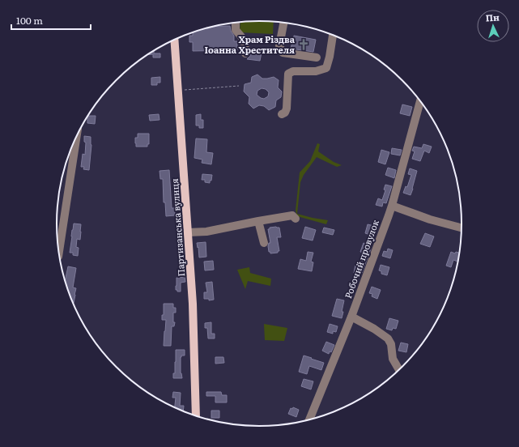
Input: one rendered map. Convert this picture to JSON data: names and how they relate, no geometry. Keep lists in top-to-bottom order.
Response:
{
  "streets": {
    "main road": ["Партизанська вулиця"],
    "street": ["Робочий провулок"]
  },
  "places": {
    "church": ["Храм Різдва Іоанна Хрестителя"]
  },
  "scale_bar": "100 m",
  "north": "top"
}
